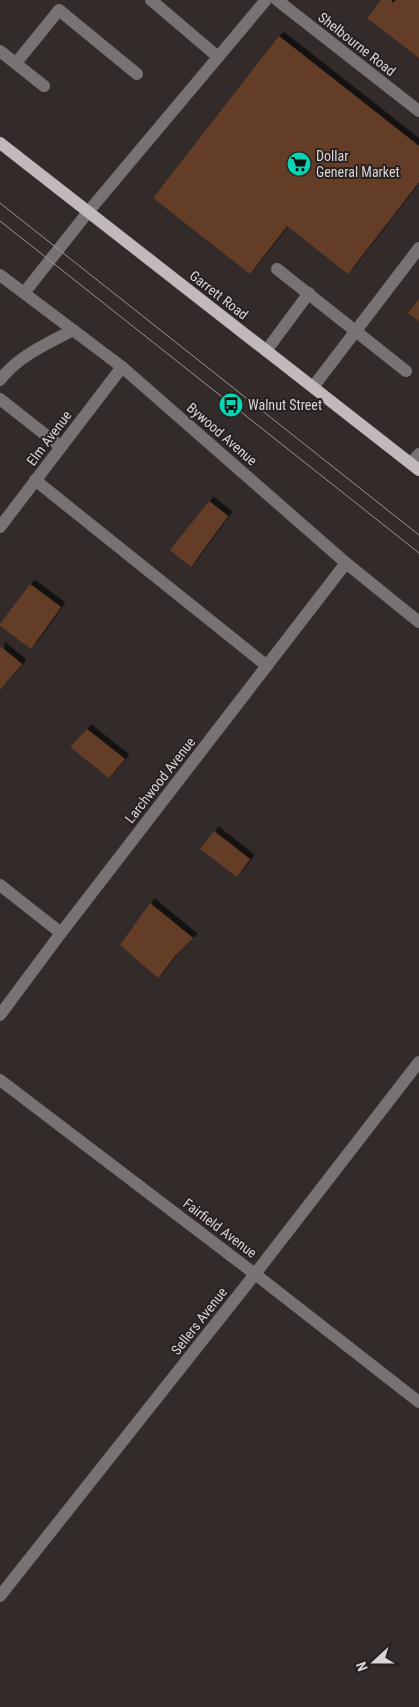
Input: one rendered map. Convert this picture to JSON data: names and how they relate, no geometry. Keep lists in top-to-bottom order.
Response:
{
  "streets": {
    "main road": ["Garrett Road"],
    "street": [
      "Shelbourne Road",
      "Bywood Avenue",
      "Elm Avenue",
      "Larchwood Avenue",
      "Fairfield Avenue",
      "Sellers Avenue"
    ]
  },
  "crossings": [
    ["Bywood Avenue", "Elm Avenue"],
    ["Bywood Avenue", "Larchwood Avenue"],
    ["Fairfield Avenue", "Sellers Avenue"]
  ],
  "places": {
    "supermarket": ["Dollar General Market"],
    "bus stop": ["Walnut Street"]
  },
  "north": "left"
}
